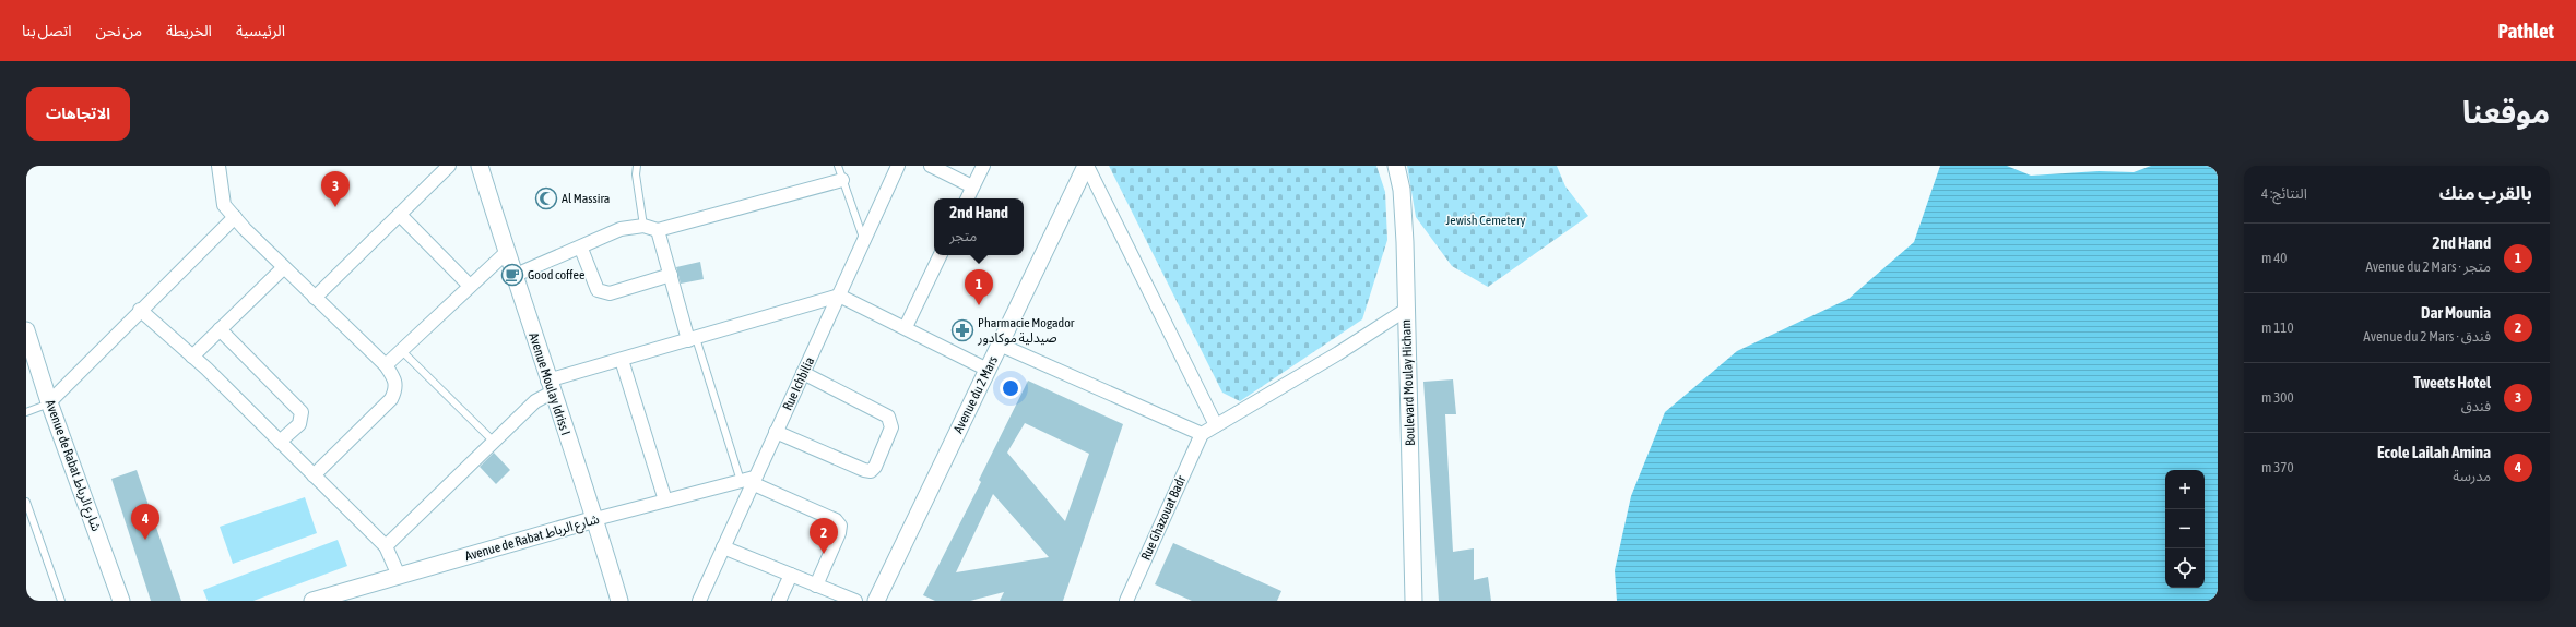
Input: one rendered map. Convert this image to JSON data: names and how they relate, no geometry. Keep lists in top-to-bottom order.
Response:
{
  "streets": {
    "street": [
      "Boulevard Moulay Hicham",
      "Avenue Moulay Idriss I",
      "Rue Ichbilia",
      "Avenue du 2 Mars",
      "Avenue de Rabat شارع الرباط",
      "Rue Ghazouat Badr"
    ]
  },
  "crossings": [
    ["Avenue Moulay Idriss I", "Avenue de Rabat شارع الرباط"],
    ["Rue Ichbilia", "Avenue de Rabat شارع الرباط"]
  ],
  "parks": ["Jewish Cemetery"],
  "places": {
    "mosque": ["Al Massira"],
    "cafe": ["Good coffee"],
    "pharmacy": ["Pharmacie Mogador صيدلية موكادور"]
  },
  "page": {
    "header": "Pathlet",
    "nav": [
      "الرئيسية",
      "الخريطة",
      "من نحن",
      "اتصل بنا"
    ],
    "title": "موقعنا",
    "buttons": "الاتجاهات",
    "heading": ["بالقرب منك", "النتائج: 4"],
    "pins": [
      "3",
      "1",
      "4",
      "2"
    ],
    "popup": ["2nd Hand", "متجر"],
    "list": [
      {
        "mark": "1",
        "name": "2nd Hand",
        "note": "متجر · Avenue du 2 Mars",
        "value": "40 m"
      },
      {
        "mark": "2",
        "name": "Dar Mounia",
        "note": "فندق · Avenue du 2 Mars",
        "value": "110 m"
      },
      {
        "mark": "3",
        "name": "Tweets Hotel",
        "note": "فندق",
        "value": "300 m"
      },
      {
        "mark": "4",
        "name": "Ecole Lailah Amina",
        "note": "مدرسة",
        "value": "370 m"
      }
    ],
    "map_buttons": ["+", "−"]
  }
}
